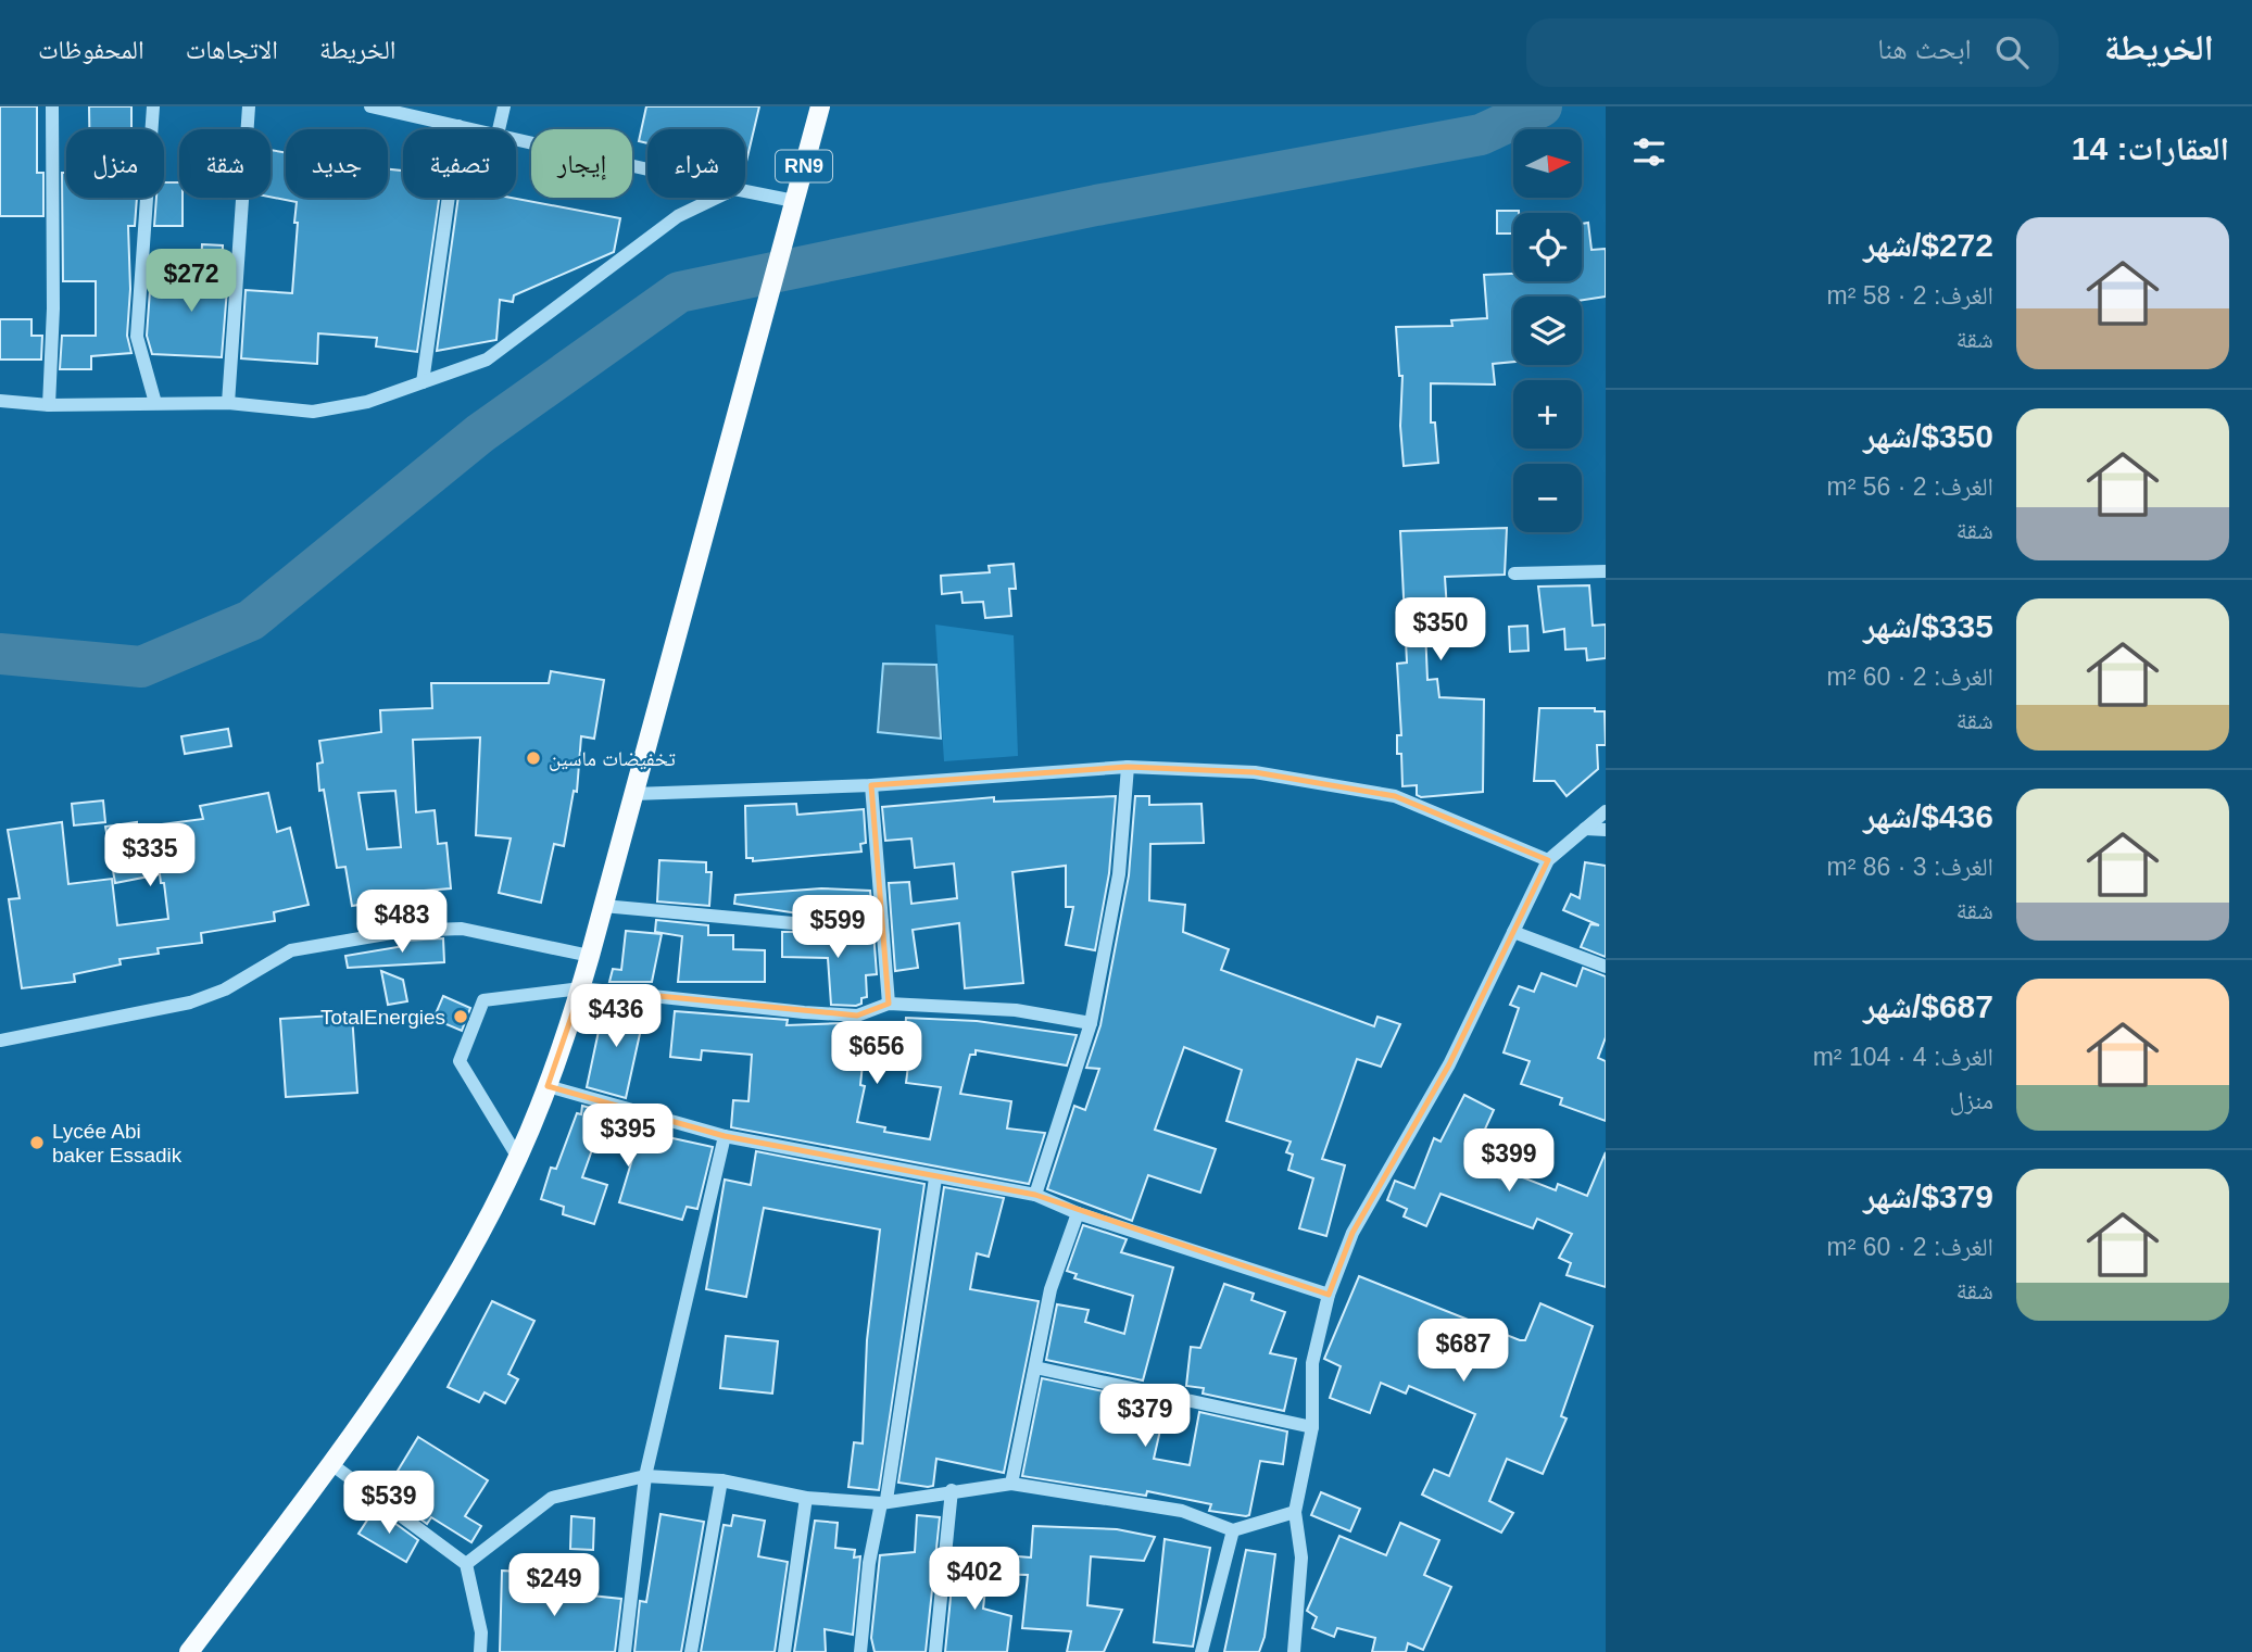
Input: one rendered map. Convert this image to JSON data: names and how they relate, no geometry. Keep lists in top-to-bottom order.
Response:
{
  "streets": {
    "main road": ["RN9"]
  },
  "places": ["تخفيضات ماسين", "TotalEnergies", "Lycée Abi baker Essadik"],
  "north": "right",
  "page": {
    "header": "الخريطة",
    "search": "ابحث هنا",
    "nav": ["الخريطة", "الاتجاهات", "المحفوظات"],
    "heading": "العقارات: 14",
    "map_buttons": ["+", "−"],
    "chip": [
      "شراء",
      "إيجار",
      "تصفية",
      "جديد",
      "شقة",
      "منزل"
    ],
    "list": [
      {
        "name": "$272/شهر",
        "note": "الغرف: 2 · 58 m² · شقة"
      },
      {
        "name": "$350/شهر",
        "note": "الغرف: 2 · 56 m² · شقة"
      },
      {
        "name": "$335/شهر",
        "note": "الغرف: 2 · 60 m² · شقة"
      },
      {
        "name": "$436/شهر",
        "note": "الغرف: 3 · 86 m² · شقة"
      },
      {
        "name": "$687/شهر",
        "note": "الغرف: 4 · 104 m² · منزل"
      },
      {
        "name": "$379/شهر",
        "note": "الغرف: 2 · 60 m² · شقة"
      }
    ],
    "price": [
      "$272",
      "$350",
      "$335",
      "$483",
      "$599",
      "$436",
      "$656",
      "$395",
      "$399",
      "$687",
      "$379",
      "$539",
      "$402",
      "$249"
    ]
  }
}
